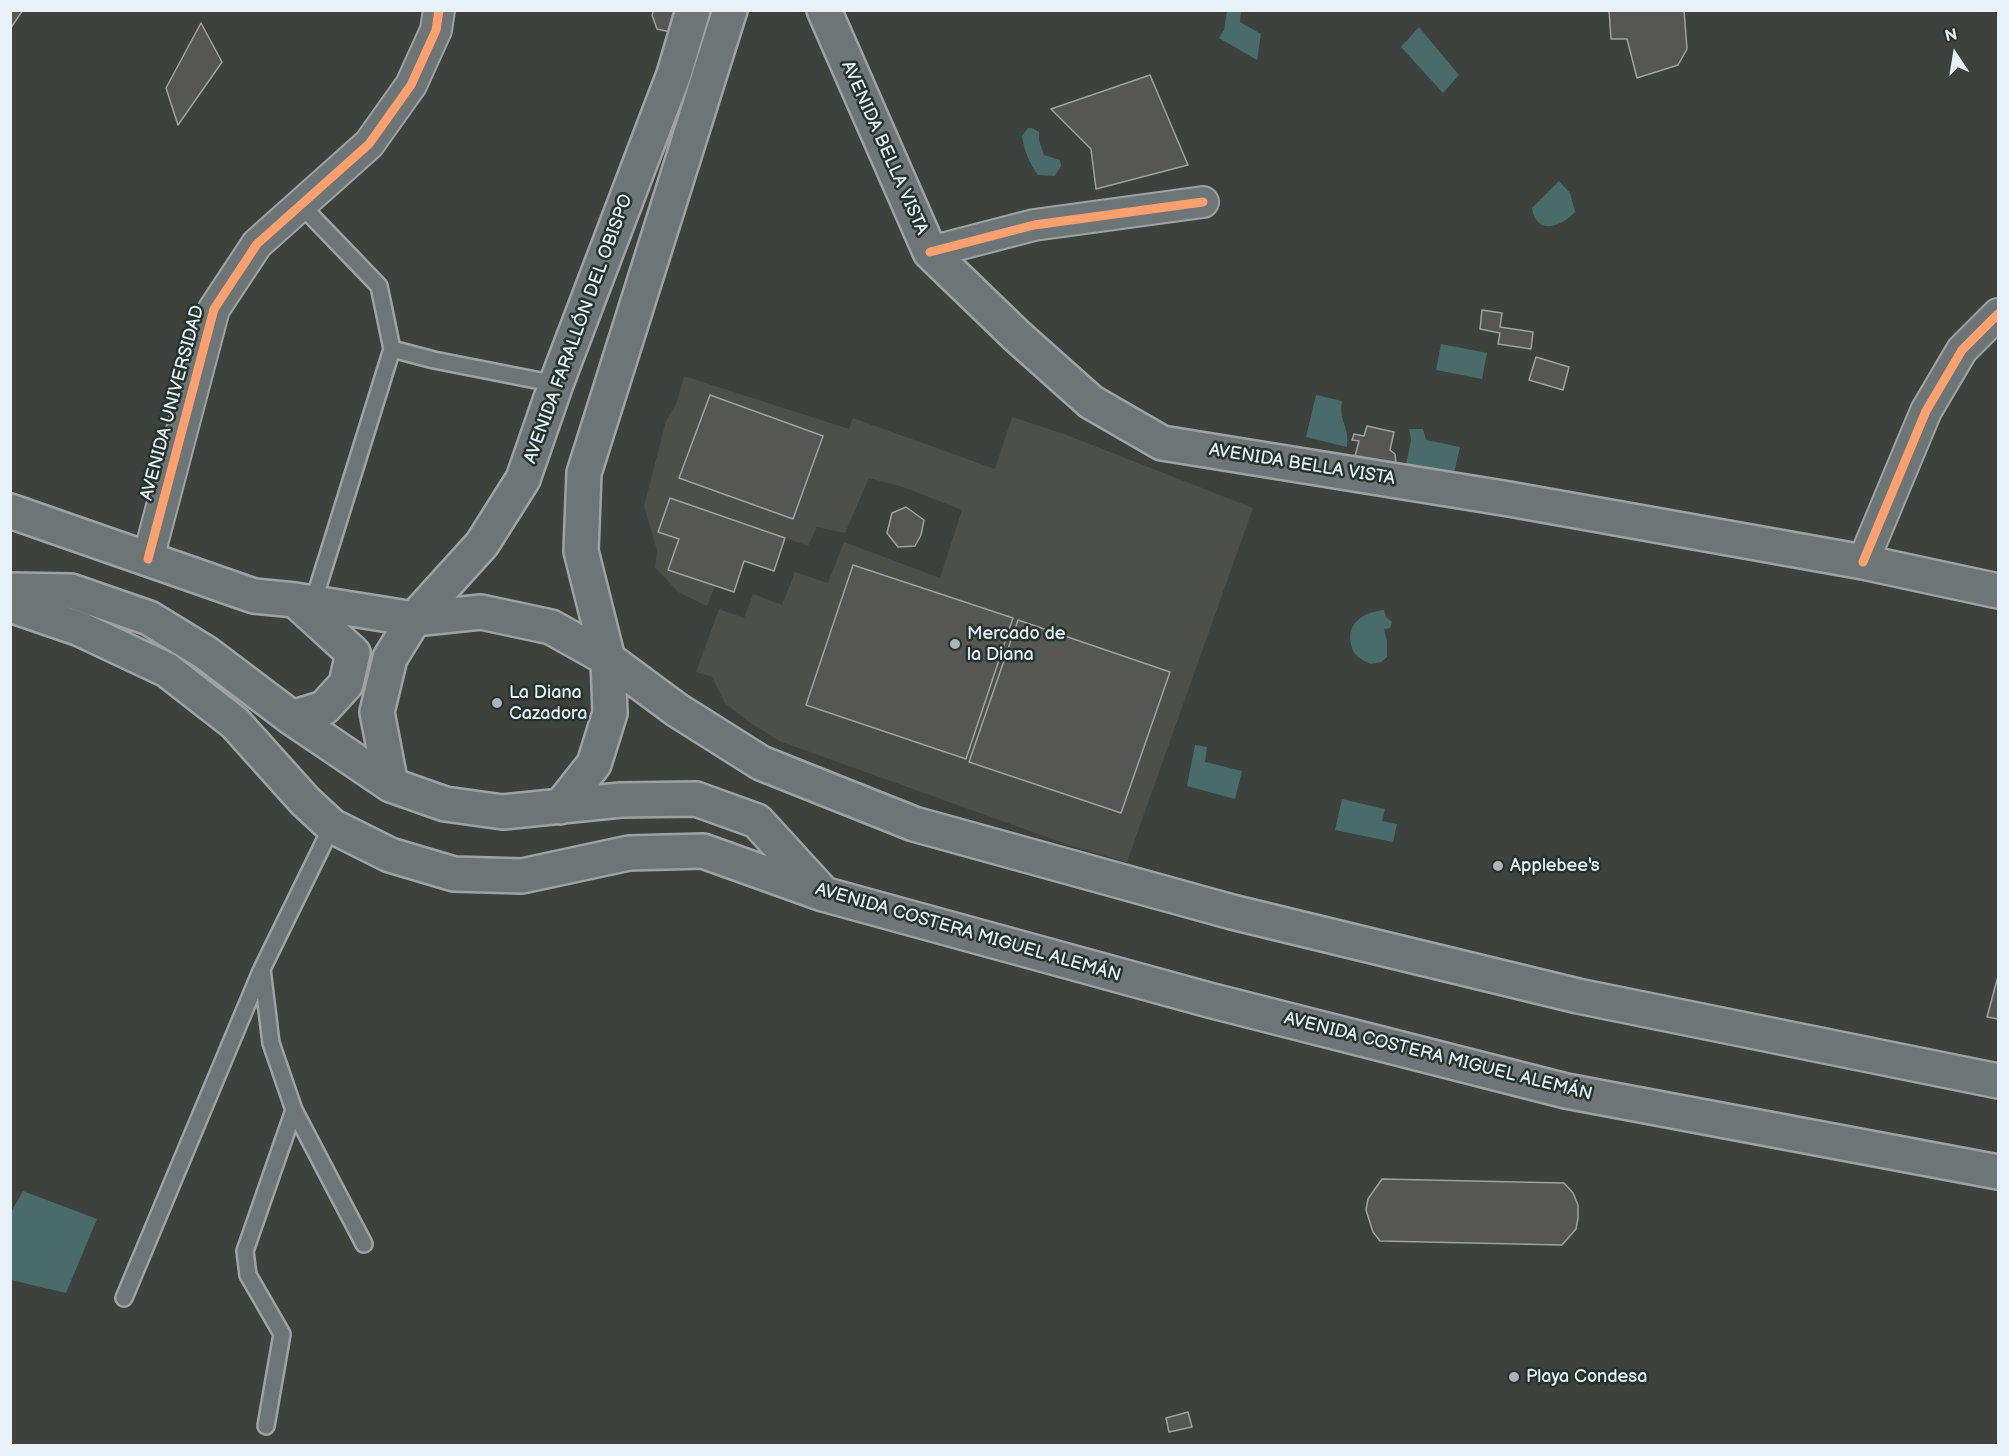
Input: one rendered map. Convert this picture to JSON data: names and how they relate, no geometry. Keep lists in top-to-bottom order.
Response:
{
  "streets": {
    "main road": ["AVENIDA BELLA VISTA", "AVENIDA FARALLÓN DEL OBISPO", "AVENIDA COSTERA MIGUEL ALEMÁN"],
    "street": ["AVENIDA UNIVERSIDAD"]
  },
  "places": [
    "Mercado de la Diana",
    "La Diana Cazadora",
    "Applebee's",
    "Playa Condesa"
  ],
  "north": "top"
}
